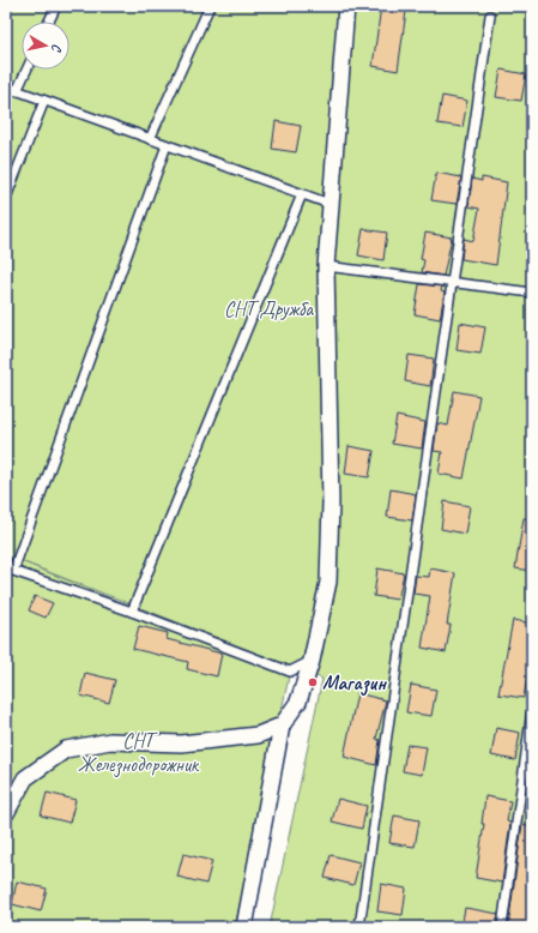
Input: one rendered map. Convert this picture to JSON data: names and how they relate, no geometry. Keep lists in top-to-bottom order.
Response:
{
  "parks": ["СНТ Дружба", "СНТ Железнодорожник"],
  "places": ["Магазин"],
  "north": "right"
}
